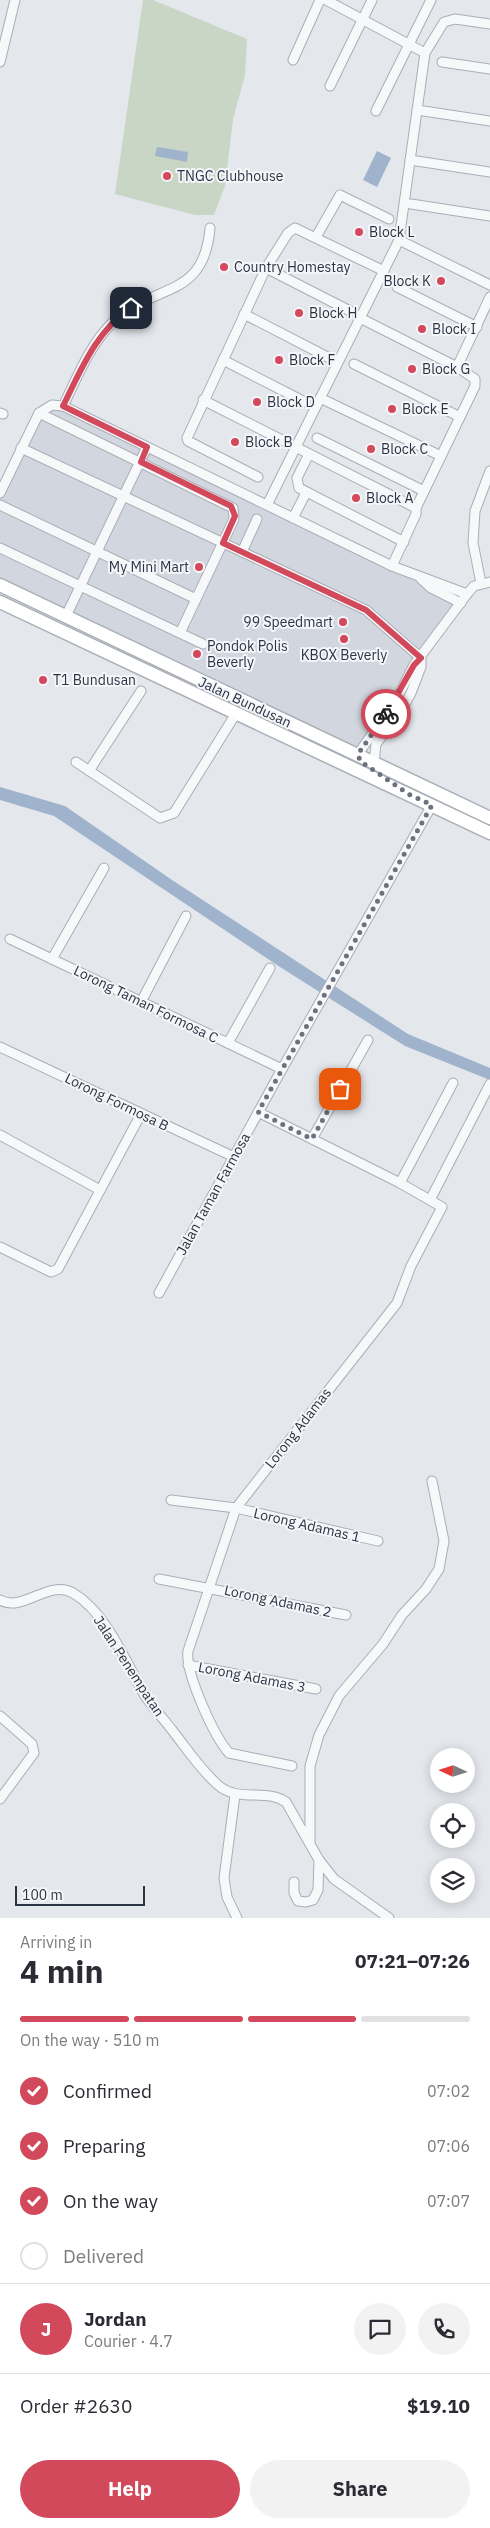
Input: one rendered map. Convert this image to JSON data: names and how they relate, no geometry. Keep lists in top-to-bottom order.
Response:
{
  "streets": {
    "main road": ["Jalan Bundusan"],
    "street": [
      "Lorong Taman Formosa C",
      "Lorong Formosa B",
      "Jalan Taman Farmosa",
      "Lorong Adamas",
      "Lorong Adamas 1",
      "Lorong Adamas 2",
      "Jalan Penempatan",
      "Lorong Adamas 3"
    ]
  },
  "crossings": [
    ["Jalan Bundusan", "Jalan Taman Farmosa"],
    ["Lorong Taman Formosa C", "Jalan Taman Farmosa"],
    ["Lorong Formosa B", "Jalan Taman Farmosa"],
    ["Lorong Adamas", "Lorong Adamas 1"],
    ["Lorong Adamas", "Lorong Adamas 2"],
    ["Lorong Adamas", "Lorong Adamas 3"]
  ],
  "places": [
    "TNGC Clubhouse",
    "Block L",
    "Country Homestay",
    "Block K",
    "Block H",
    "Block I",
    "Block F",
    "Block G",
    "Block D",
    "Block E",
    "Block B",
    "Block C",
    "Block A",
    "My Mini Mart",
    "99 Speedmart",
    "KBOX Beverly",
    "Pondok Polis Beverly",
    "T1 Bundusan"
  ],
  "scale_bar": "100 m",
  "north": "left",
  "page": {
    "scale": "100 m",
    "heading": ["4 min", "Arriving in", "07:21–07:26"],
    "panel": [
      "Jordan",
      "Courier · 4.7",
      "Order #2630",
      "$19.10"
    ],
    "bar": "On the way · 510 m",
    "list": [
      ["Confirmed", "07:02"],
      ["Preparing", "07:06"],
      ["On the way", "07:07"],
      "Delivered"
    ],
    "round": "J",
    "buttons": ["Help", "Share"]
  }
}
